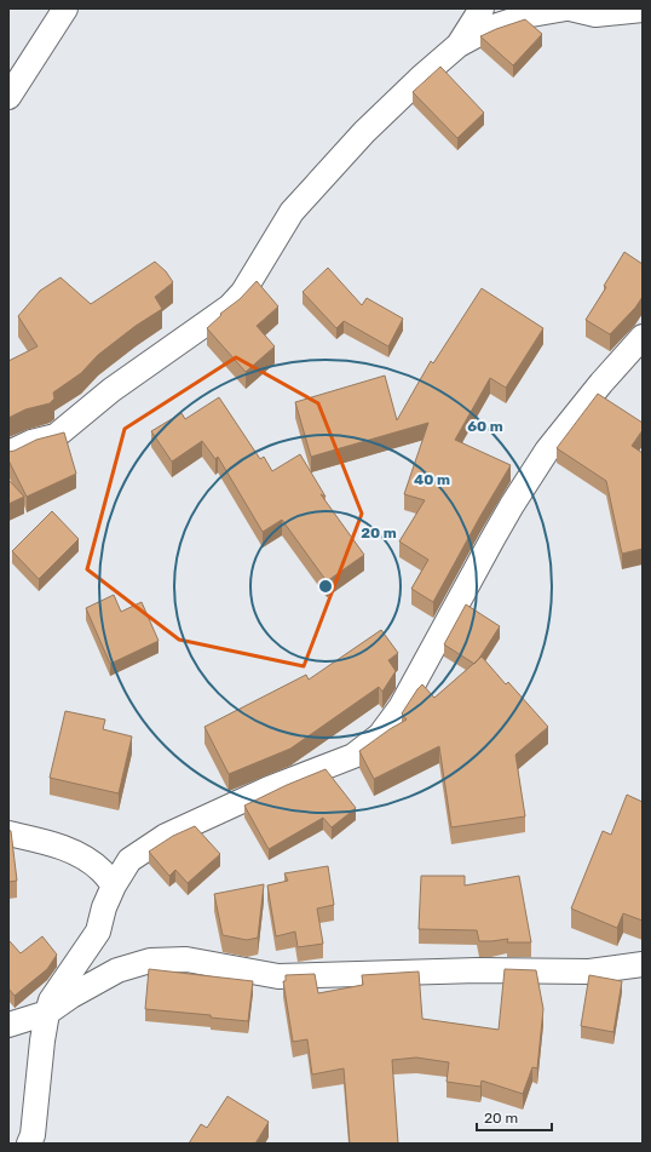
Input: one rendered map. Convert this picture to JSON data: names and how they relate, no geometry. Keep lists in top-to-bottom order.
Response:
{
  "scale_bar": "20 m",
  "rings": ["60 m", "40 m", "20 m"]
}
